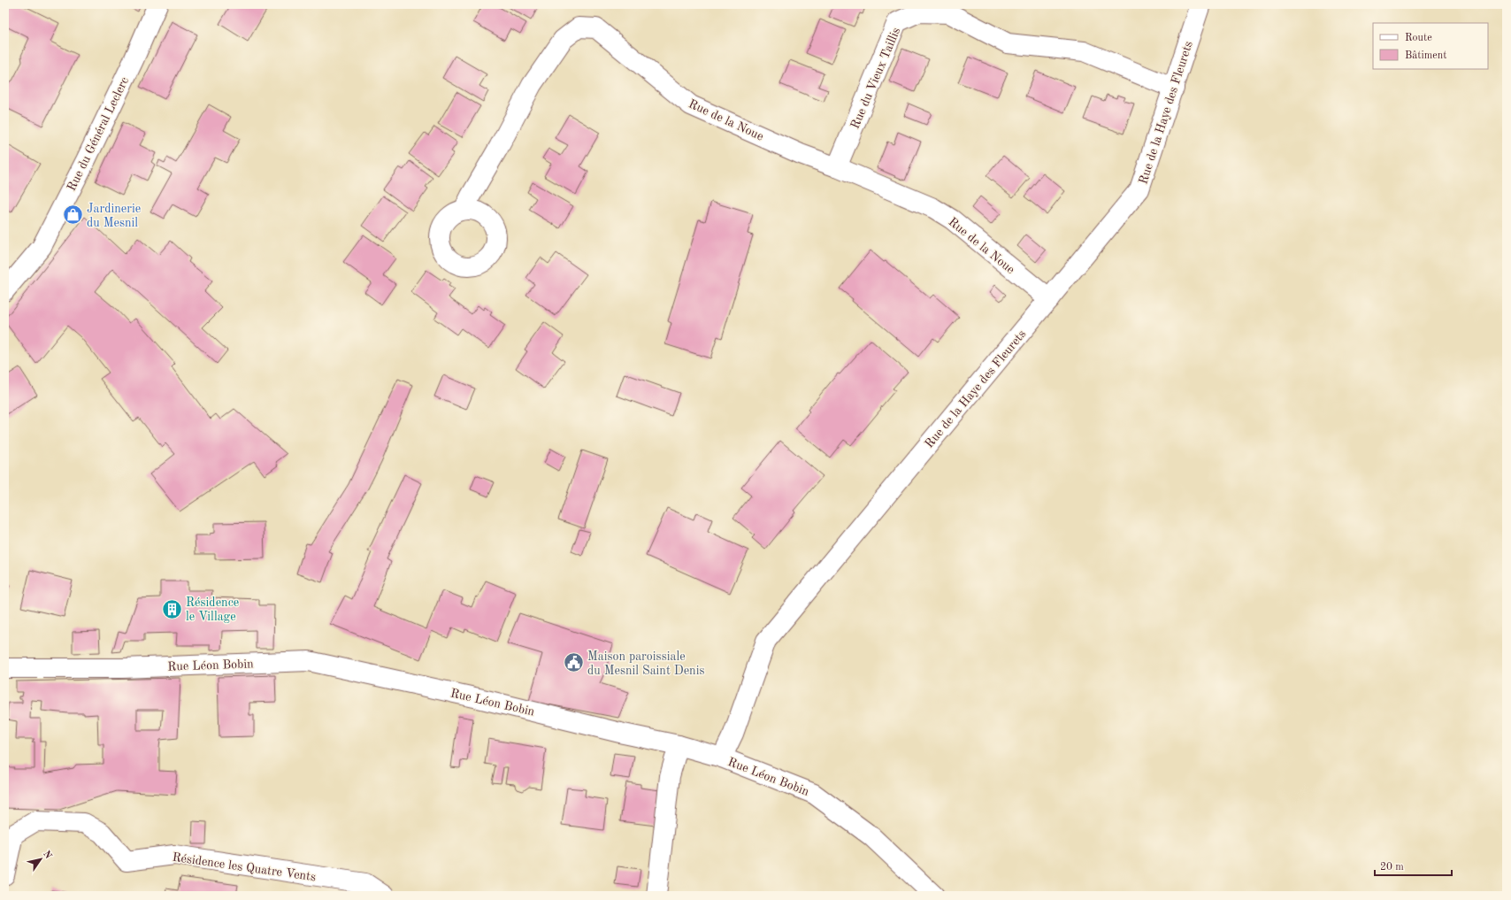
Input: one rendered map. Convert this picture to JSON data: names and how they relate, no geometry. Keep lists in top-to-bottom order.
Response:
{
  "streets": {
    "street": [
      "Rue du Vieux Taillis",
      "Rue de la Haye des Fleurets",
      "Rue de la Noue",
      "Rue du Général Leclerc",
      "Rue Léon Bobin",
      "Résidence les Quatre Vents"
    ]
  },
  "crossings": [
    ["Rue du Vieux Taillis", "Rue de la Haye des Fleurets"],
    ["Rue du Vieux Taillis", "Rue de la Noue"],
    ["Rue de la Haye des Fleurets", "Rue de la Noue"],
    ["Rue de la Haye des Fleurets", "Rue Léon Bobin"]
  ],
  "places": {
    "shop": ["Jardinerie du Mesnil"],
    "building": ["Résidence le Village"],
    "public building": ["Maison paroissiale du Mesnil Saint Denis"]
  },
  "legend": ["Route", "Bâtiment"],
  "scale_bar": "20 m",
  "north": "top right"
}
